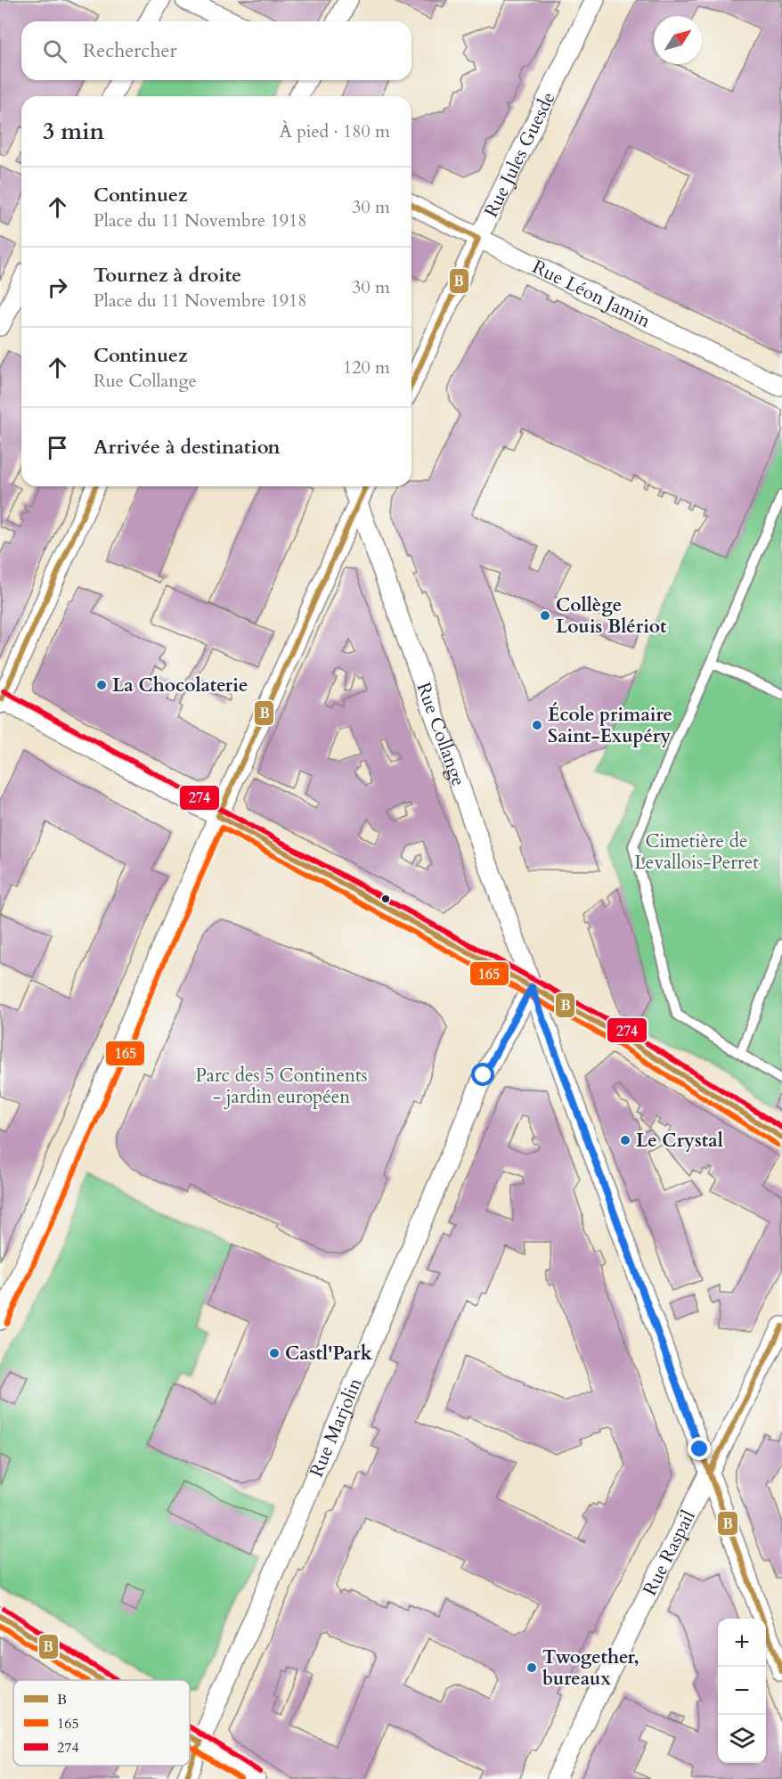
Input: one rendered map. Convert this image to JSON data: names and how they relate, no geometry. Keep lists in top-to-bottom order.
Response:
{
  "streets": {
    "street": [
      "Rue Jules Guesde",
      "Rue Léon Jamin",
      "Rue Collange",
      "Rue Marjolin",
      "Rue Raspail"
    ]
  },
  "crossings": [
    ["Rue Jules Guesde", "Rue Léon Jamin"],
    ["Rue Collange", "Rue Marjolin"],
    ["Rue Collange", "Rue Raspail"]
  ],
  "parks": ["Cimetière de Levallois-Perret", "Parc des 5 Continents - jardin européen"],
  "places": [
    "Collège Louis Blériot",
    "La Chocolaterie",
    "École primaire Saint-Exupéry",
    "Le Crystal",
    "Castl'Park",
    "Twogether, bureaux"
  ],
  "lines": ["transit line B", "transit line 274", "transit line 165"],
  "legend": ["B", "165", "274"],
  "north": "top right",
  "page": {
    "search": "Rechercher",
    "heading": ["3 min", "À pied · 180 m"],
    "list": [
      ["Continuez", "Place du 11 Novembre 1918", "30 m"],
      ["Tournez à droite", "Place du 11 Novembre 1918", "30 m"],
      ["Continuez", "Rue Collange", "120 m"],
      "Arrivée à destination"
    ],
    "map_buttons": ["+", "−"]
  }
}
